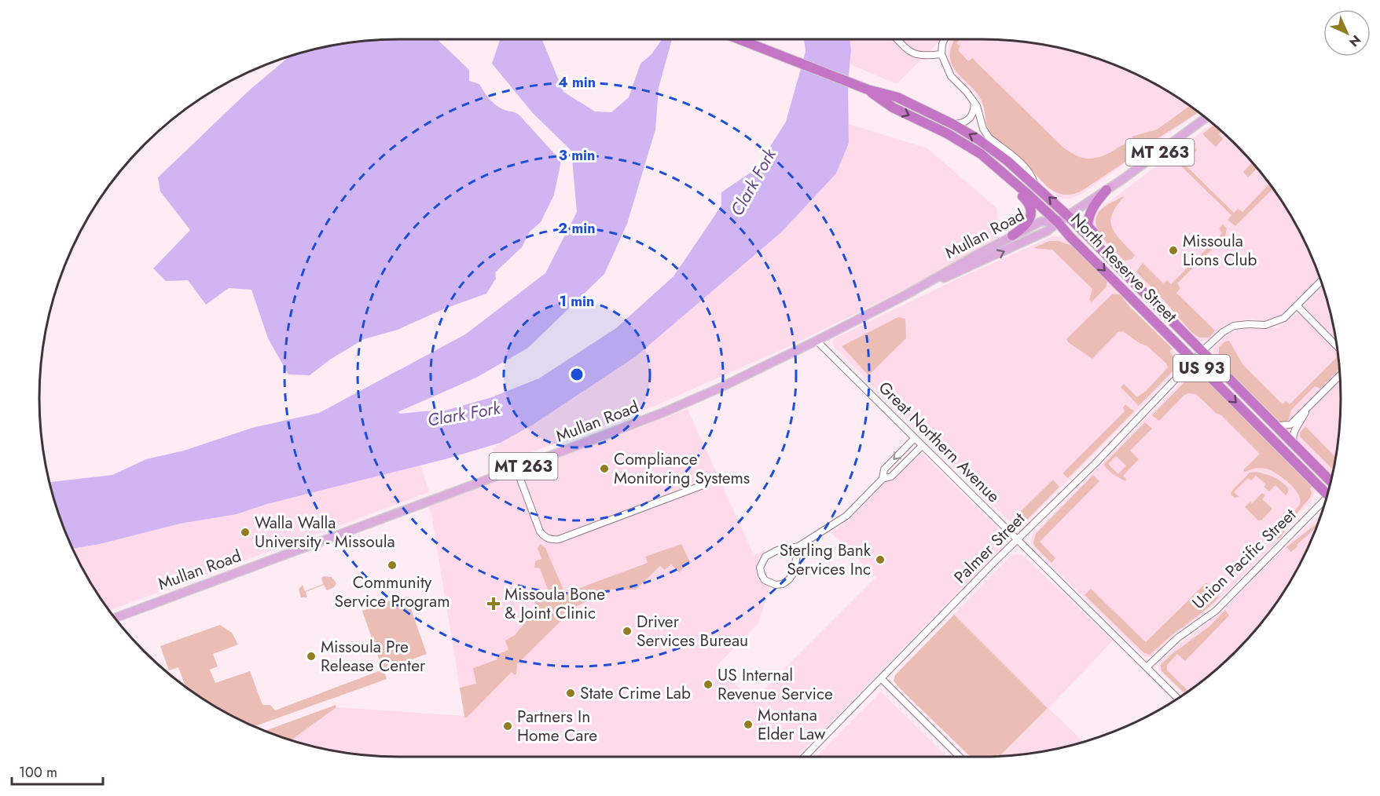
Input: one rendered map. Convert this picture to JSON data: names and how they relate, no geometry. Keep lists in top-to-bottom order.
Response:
{
  "streets": {
    "highway": ["North Reserve Street", "US 93"],
    "main road": ["MT 263", "Mullan Road"],
    "street": ["Great Northern Avenue", "Palmer Street", "Union Pacific Street"]
  },
  "crossings": [
    ["Mullan Road", "North Reserve Street"],
    ["Mullan Road", "Great Northern Avenue"],
    ["North Reserve Street", "Palmer Street"],
    ["Great Northern Avenue", "Palmer Street"],
    ["Great Northern Avenue", "Union Pacific Street"]
  ],
  "water": ["Clark Fork"],
  "places": {
    "other": [
      "Missoula Lions Club",
      "Compliance Monitoring Systems",
      "Walla Walla University - Missoula",
      "Sterling Bank Services Inc",
      "Community Service Program",
      "Driver Services Bureau",
      "Missoula Pre Release Center",
      "US Internal Revenue Service",
      "State Crime Lab",
      "Montana Elder Law",
      "Partners In Home Care"
    ],
    "health": ["Missoula Bone & Joint Clinic"]
  },
  "scale_bar": "100 m",
  "north": "bottom right",
  "rings": [
    "4 min",
    "3 min",
    "2 min",
    "1 min"
  ]
}
